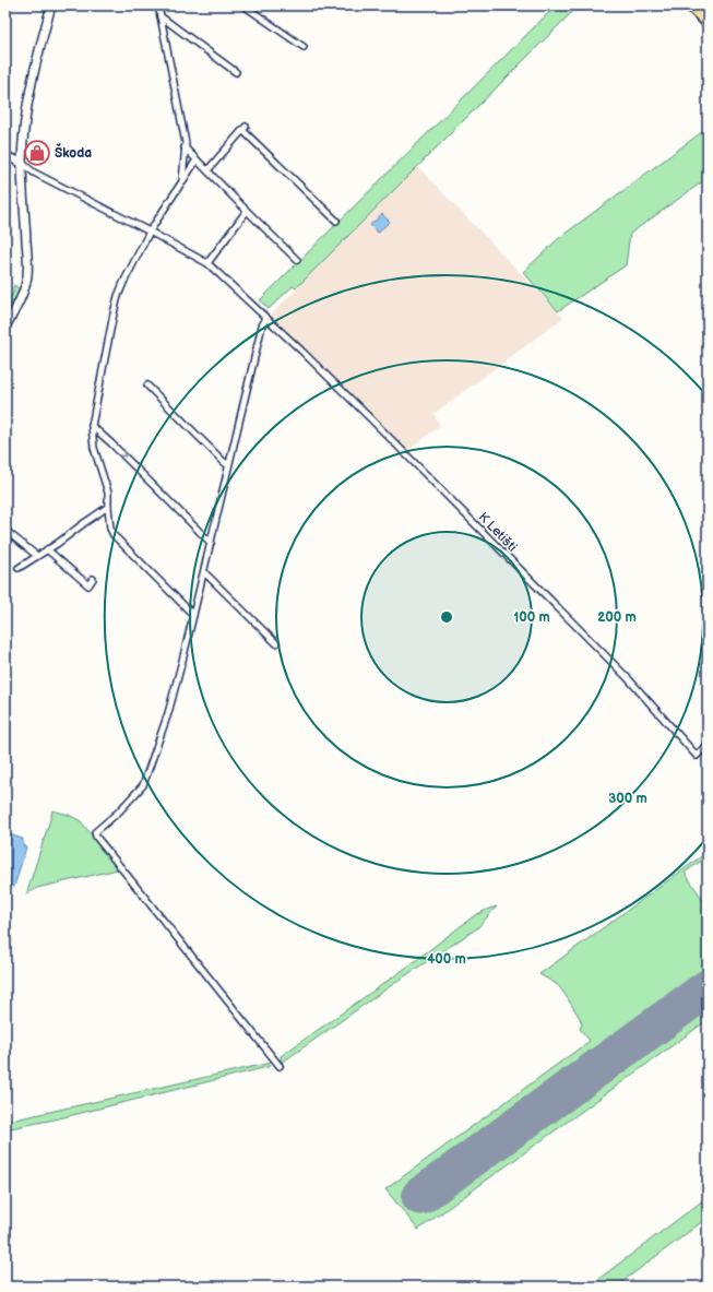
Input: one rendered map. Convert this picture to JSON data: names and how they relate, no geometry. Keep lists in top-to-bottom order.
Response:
{
  "streets": {
    "street": ["K Letišti"]
  },
  "places": {
    "shop": ["Škoda"]
  },
  "rings": [
    "100 m",
    "200 m",
    "300 m",
    "400 m"
  ]
}
